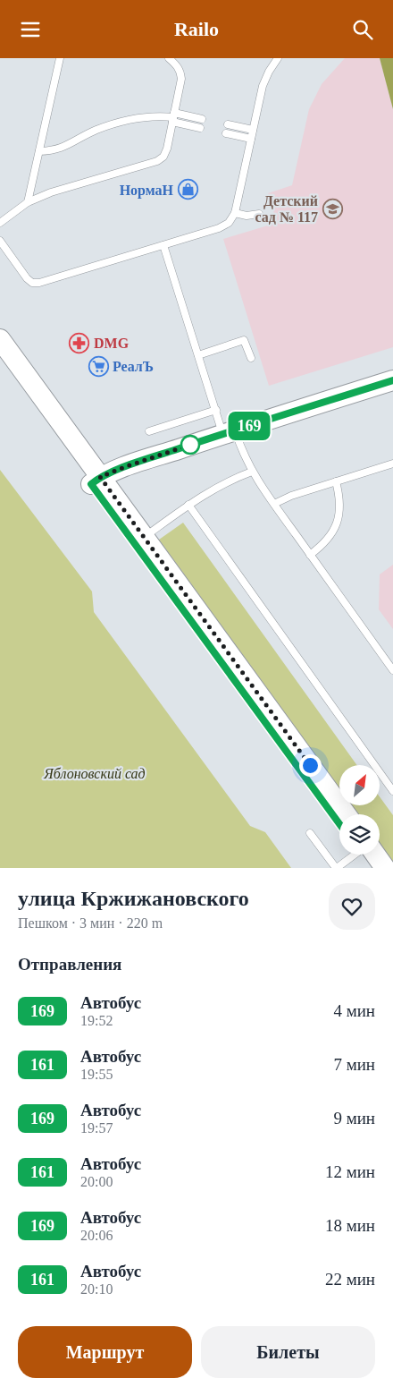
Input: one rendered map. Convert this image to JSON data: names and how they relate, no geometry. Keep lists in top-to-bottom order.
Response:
{
  "parks": ["Яблоновский сад"],
  "places": {
    "shop": ["НормаН"],
    "school or university": ["Детский сад № 117"],
    "pharmacy": ["DMG"],
    "supermarket": ["РеалЪ"]
  },
  "lines": ["bus line 169"],
  "north": "top right",
  "page": {
    "header": "Railo",
    "on_map": "169",
    "heading": [
      ["улица Кржижановского", "Пешком · 3 мин · 220 m"],
      "Отправления"
    ],
    "list": [
      {
        "mark": "169",
        "name": "Автобус",
        "note": "19:52",
        "value": "4 мин"
      },
      {
        "mark": "161",
        "name": "Автобус",
        "note": "19:55",
        "value": "7 мин"
      },
      {
        "mark": "169",
        "name": "Автобус",
        "note": "19:57",
        "value": "9 мин"
      },
      {
        "mark": "161",
        "name": "Автобус",
        "note": "20:00",
        "value": "12 мин"
      },
      {
        "mark": "169",
        "name": "Автобус",
        "note": "20:06",
        "value": "18 мин"
      },
      {
        "mark": "161",
        "name": "Автобус",
        "note": "20:10",
        "value": "22 мин"
      }
    ],
    "buttons": ["Маршрут", "Билеты"]
  }
}
